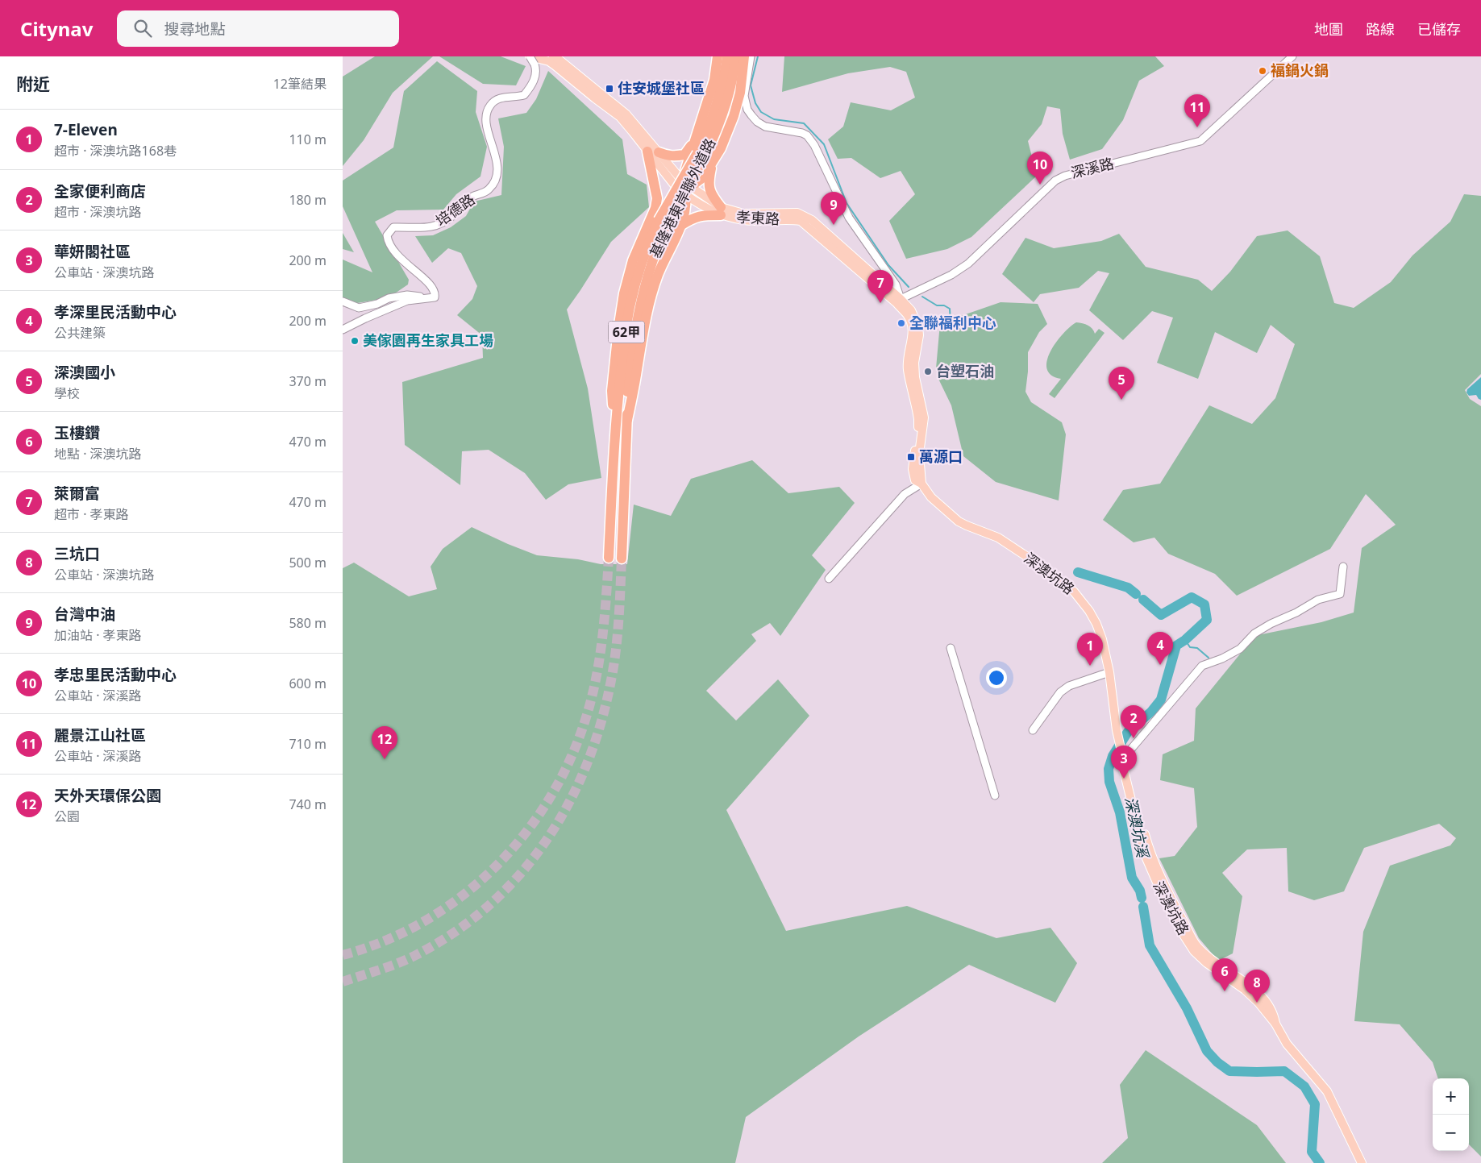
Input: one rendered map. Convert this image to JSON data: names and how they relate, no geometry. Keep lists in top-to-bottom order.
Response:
{
  "streets": {
    "highway": ["基隆港東岸聯外道路", "62甲"],
    "main road": ["孝東路", "深澳坑路"],
    "street": ["深溪路", "培德路"]
  },
  "crossings": [
    ["深溪路", "孝東路"],
    ["培德路", "孝東路"]
  ],
  "water": ["深澳坑溪"],
  "places": {
    "other": [
      "褔鍋火鍋",
      "全聯福利中心",
      "美傢園再生家具工場",
      "台塑石油"
    ],
    "transit": ["住安城堡社區", "萬源口"]
  },
  "page": {
    "header": "Citynav",
    "search": "搜尋地點",
    "nav": ["地圖", "路線", "已儲存"],
    "heading": ["附近", "12筆結果"],
    "pins": [
      "11",
      "10",
      "9",
      "7",
      "5",
      "4",
      "1",
      "2",
      "12",
      "3",
      "6",
      "8"
    ],
    "list": [
      {
        "mark": "1",
        "name": "7-Eleven",
        "note": "超市 · 深澳坑路168巷",
        "value": "110 m"
      },
      {
        "mark": "2",
        "name": "全家便利商店",
        "note": "超市 · 深澳坑路",
        "value": "180 m"
      },
      {
        "mark": "3",
        "name": "華妍閣社區",
        "note": "公車站 · 深澳坑路",
        "value": "200 m"
      },
      {
        "mark": "4",
        "name": "孝深里民活動中心",
        "note": "公共建築",
        "value": "200 m"
      },
      {
        "mark": "5",
        "name": "深澳國小",
        "note": "學校",
        "value": "370 m"
      },
      {
        "mark": "6",
        "name": "玉樓鑽",
        "note": "地點 · 深澳坑路",
        "value": "470 m"
      },
      {
        "mark": "7",
        "name": "萊爾富",
        "note": "超市 · 孝東路",
        "value": "470 m"
      },
      {
        "mark": "8",
        "name": "三坑口",
        "note": "公車站 · 深澳坑路",
        "value": "500 m"
      },
      {
        "mark": "9",
        "name": "台灣中油",
        "note": "加油站 · 孝東路",
        "value": "580 m"
      },
      {
        "mark": "10",
        "name": "孝忠里民活動中心",
        "note": "公車站 · 深溪路",
        "value": "600 m"
      },
      {
        "mark": "11",
        "name": "麗景江山社區",
        "note": "公車站 · 深溪路",
        "value": "710 m"
      },
      {
        "mark": "12",
        "name": "天外天環保公園",
        "note": "公園",
        "value": "740 m"
      }
    ],
    "map_buttons": ["+", "−"]
  }
}
